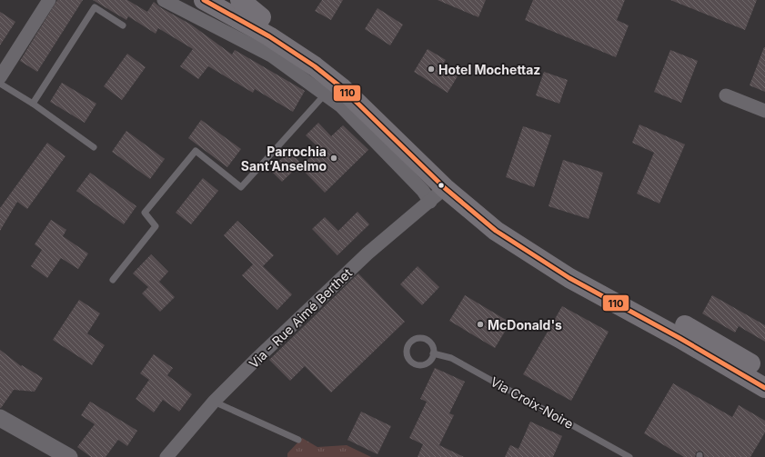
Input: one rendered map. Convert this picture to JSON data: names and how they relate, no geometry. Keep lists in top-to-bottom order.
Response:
{
  "streets": {
    "street": ["Via - Rue Aimé Berthet"],
    "lane": ["Via Croix-Noire"]
  },
  "places": ["Hotel Mochettaz", "Parrochia Sant’Anselmo", "McDonald's"],
  "lines": ["transit line 110"]
}
